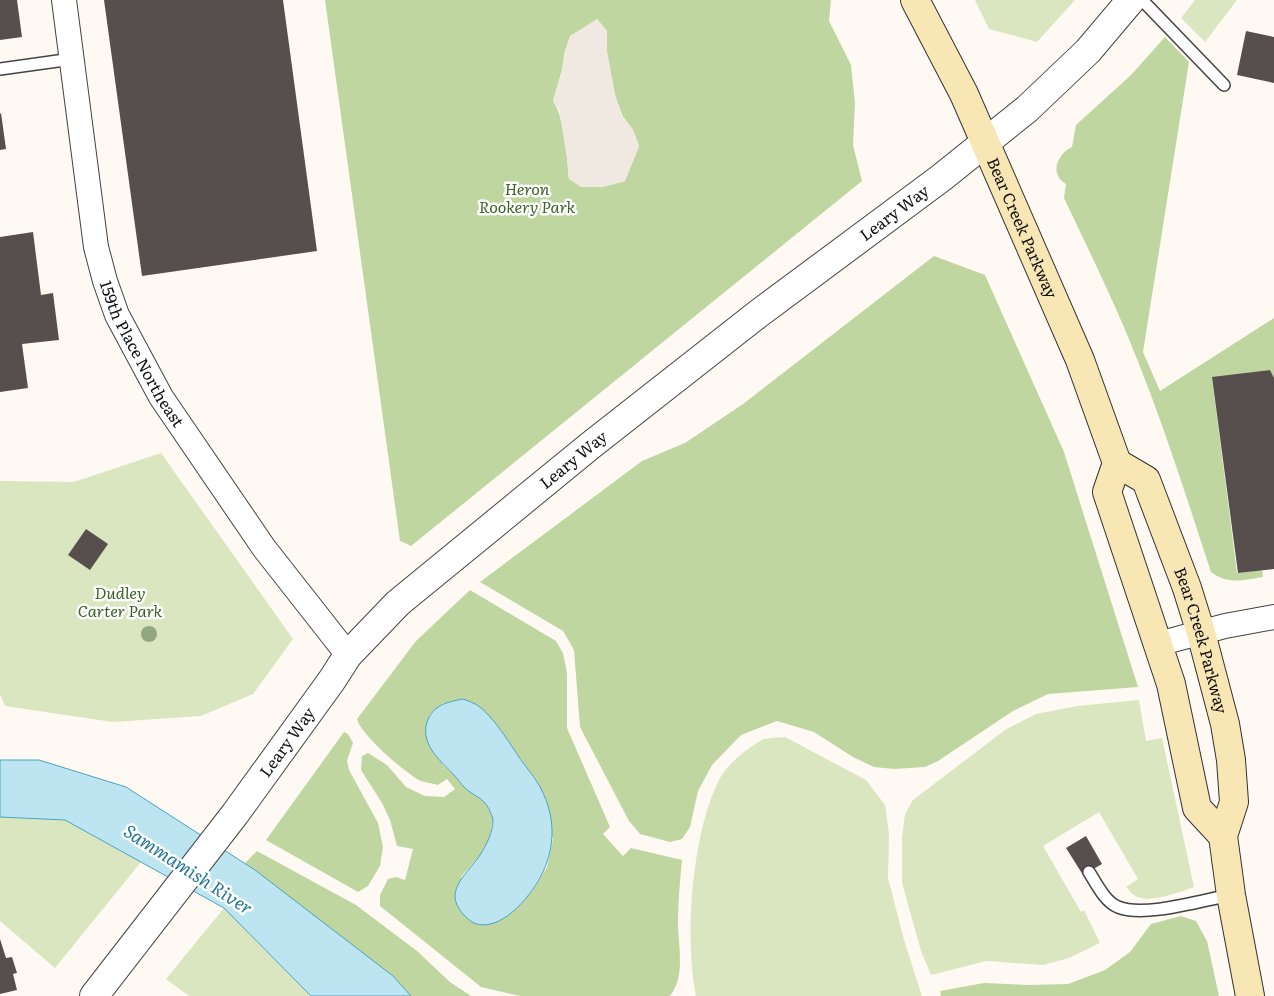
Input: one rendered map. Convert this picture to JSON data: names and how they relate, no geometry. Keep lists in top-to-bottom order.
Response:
{
  "streets": {
    "main road": ["Bear Creek Parkway"],
    "street": ["Leary Way", "159th Place Northeast"]
  },
  "crossings": [
    ["Leary Way", "Bear Creek Parkway"],
    ["Leary Way", "159th Place Northeast"]
  ],
  "water": ["Sammamish River"],
  "parks": ["Heron Rookery Park", "Dudley Carter Park"]
}
